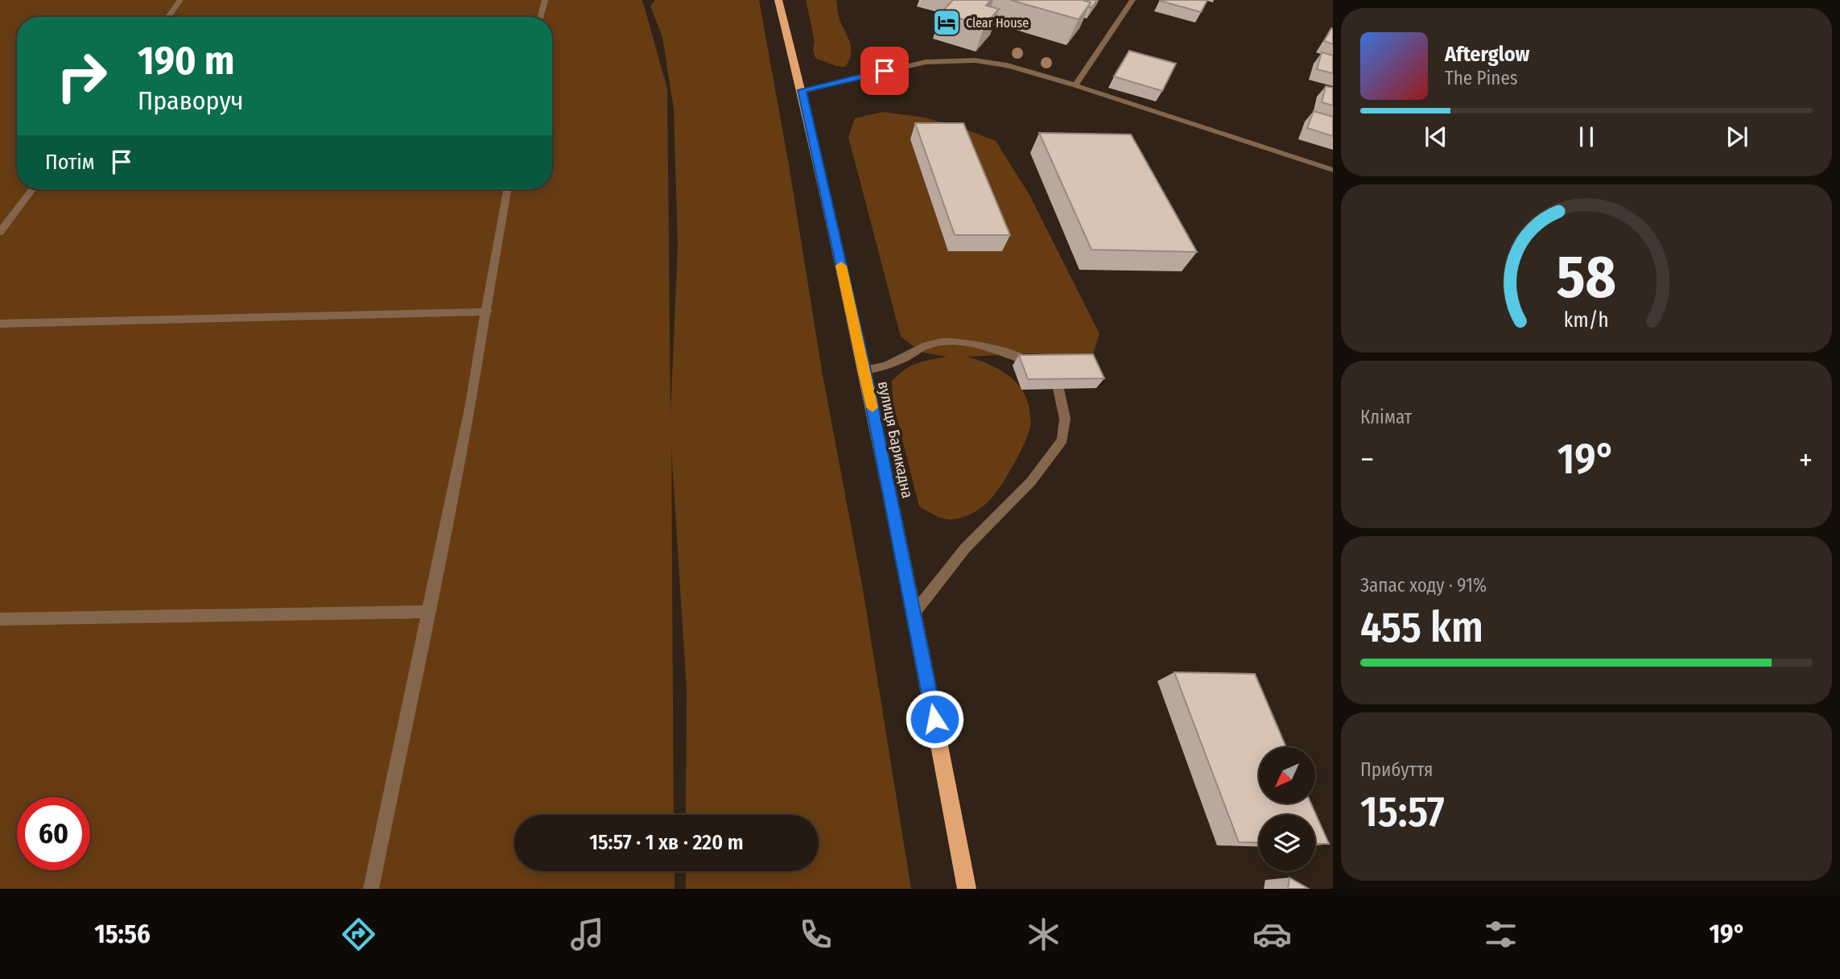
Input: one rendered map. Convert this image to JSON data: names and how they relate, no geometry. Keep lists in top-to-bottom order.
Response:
{
  "streets": {
    "main road": ["вулиця Барикадна"]
  },
  "places": {
    "hotel": ["Clear House"]
  },
  "north": "bottom left",
  "page": {
    "turn": ["190 m", "Праворуч"],
    "song": ["Afterglow", "The Pines"],
    "then": "Потім",
    "tile": [
      "Клімат",
      ["Запас ходу · 91%", "455 km"],
      ["Прибуття", "15:57"]
    ],
    "heat": ["−", "19°", "+"],
    "limit": "60",
    "trip": "15:57 · 1 хв · 220 m",
    "tabs": ["15:56", "19°"],
    "gauge": ["58", "km/h"]
  }
}
